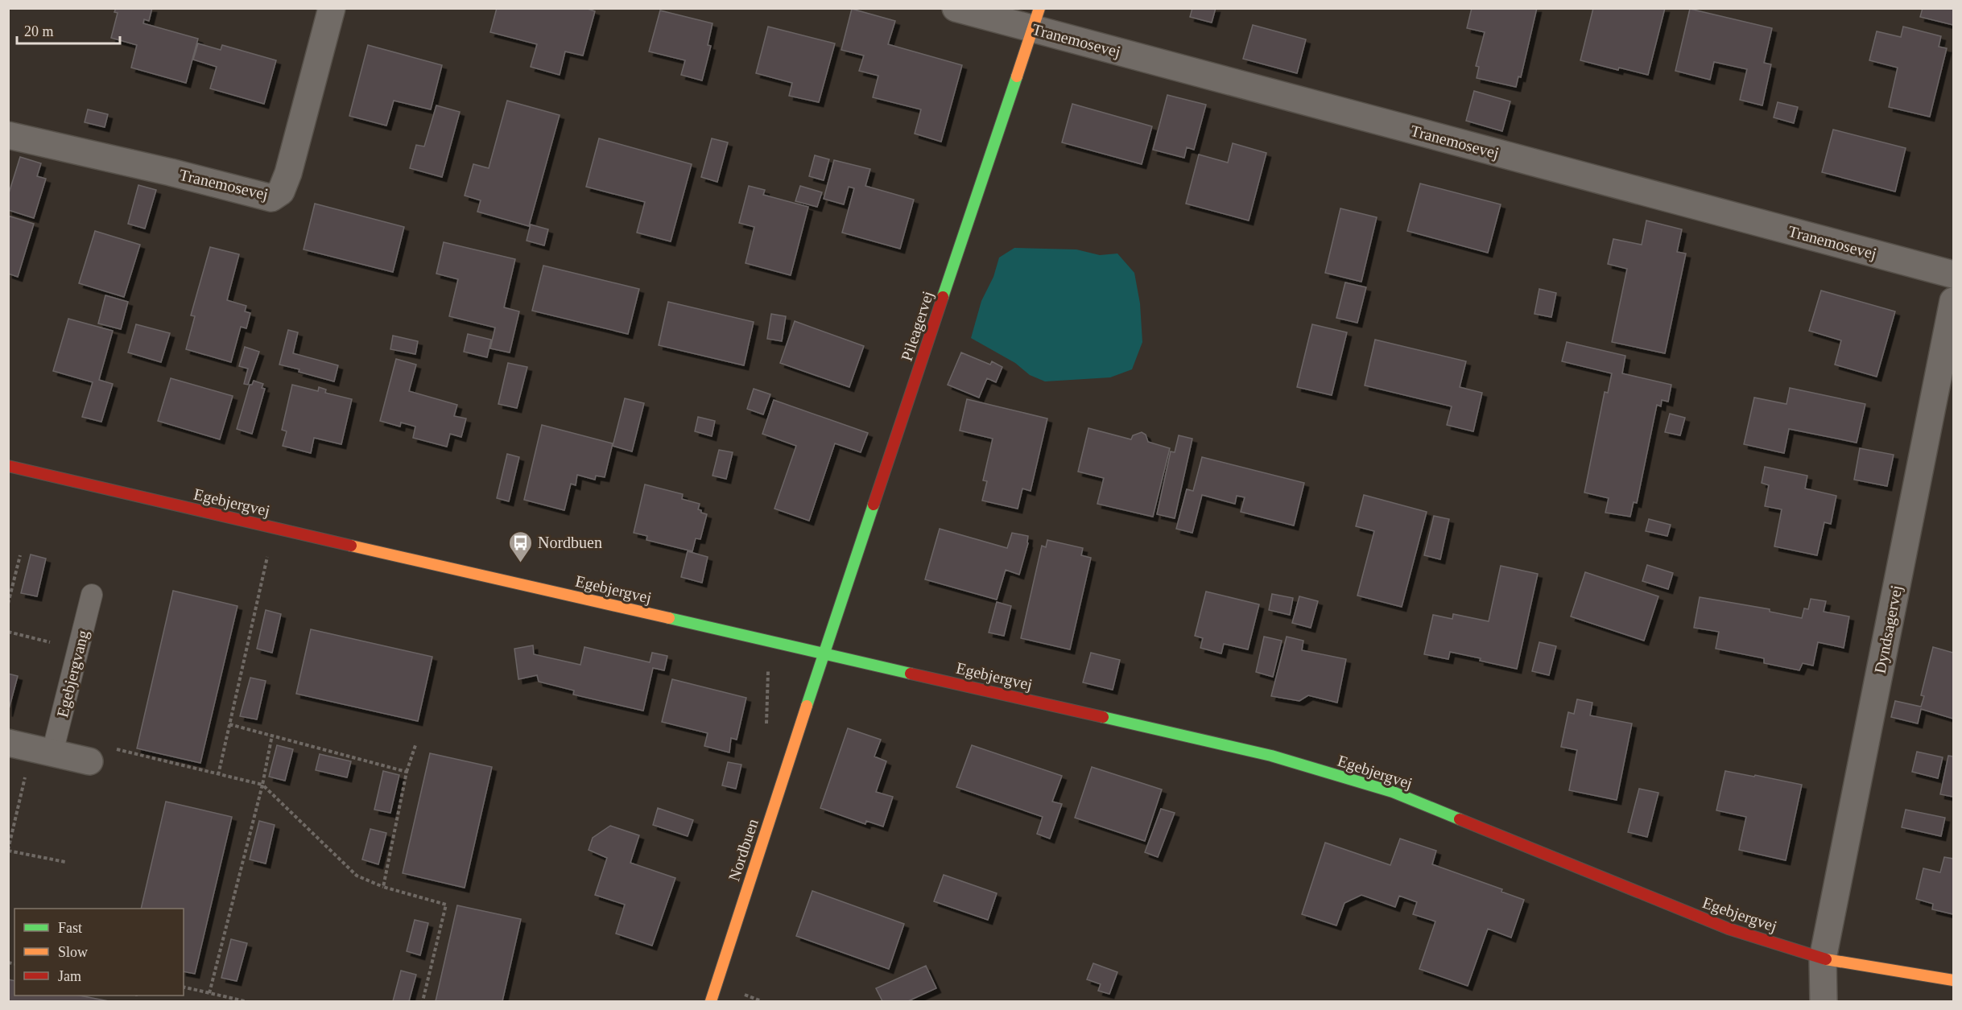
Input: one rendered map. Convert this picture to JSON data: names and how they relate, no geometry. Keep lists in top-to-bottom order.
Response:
{
  "streets": {
    "street": [
      "Tranemosevej",
      "Pileagervej",
      "Egebjergvej",
      "Dyndsagervej",
      "Nordbuen"
    ],
    "lane": ["Egebjergvang"]
  },
  "crossings": [
    ["Tranemosevej", "Pileagervej"],
    ["Pileagervej", "Egebjergvej"],
    ["Pileagervej", "Nordbuen"],
    ["Egebjergvej", "Dyndsagervej"],
    ["Egebjergvej", "Nordbuen"]
  ],
  "places": {
    "bus stop": ["Nordbuen"]
  },
  "legend": ["Fast", "Slow", "Jam"],
  "scale_bar": "20 m"
}
